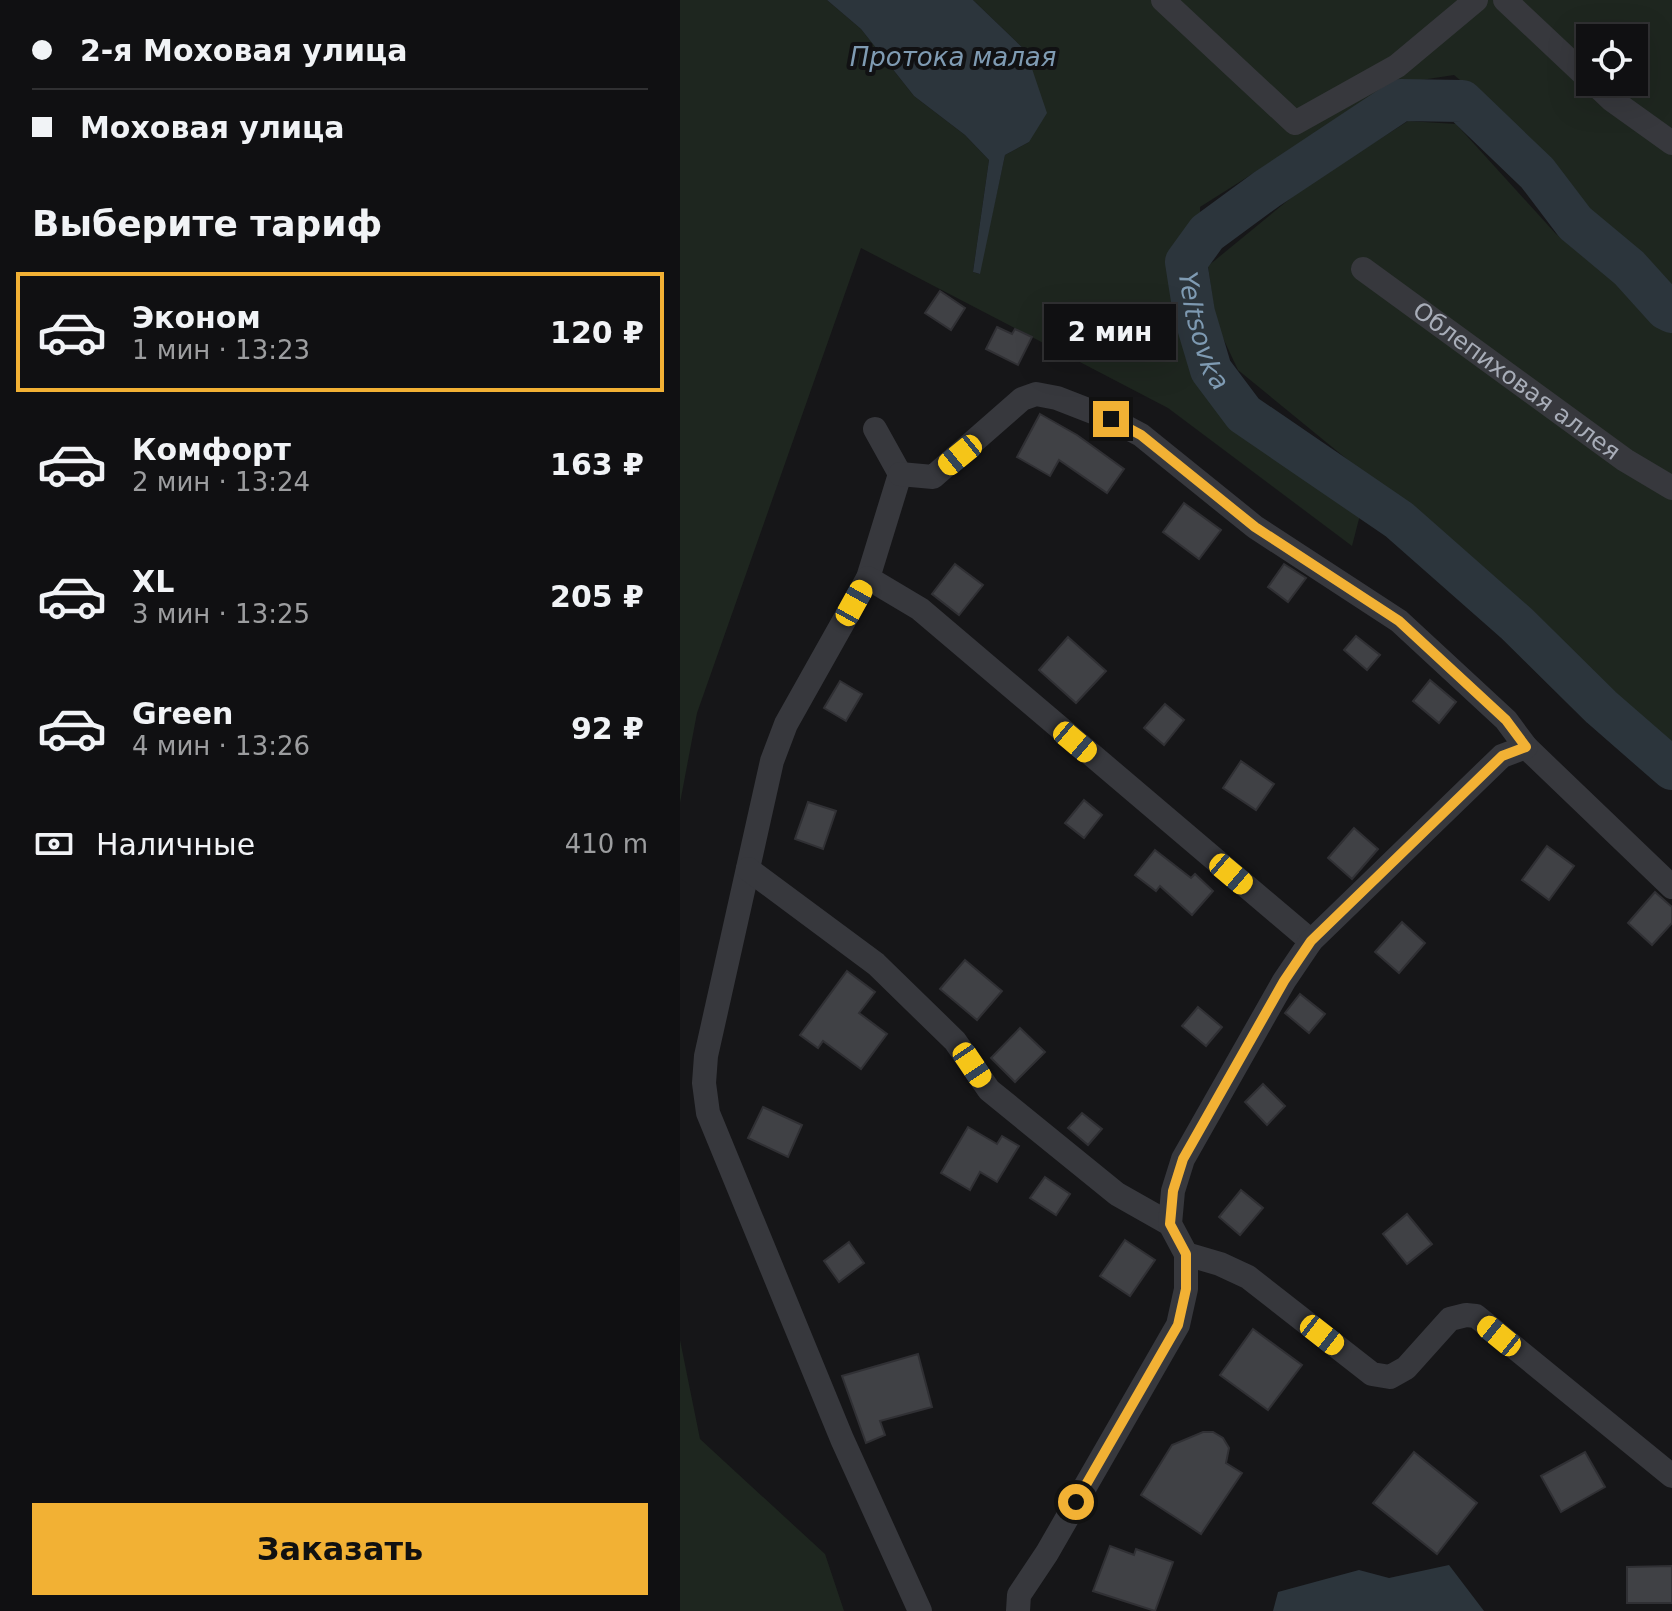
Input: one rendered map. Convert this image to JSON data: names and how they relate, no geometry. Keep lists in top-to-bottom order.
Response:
{
  "streets": {
    "street": ["Облепиховая аллея"]
  },
  "water": ["Протока малая", "Yeltsovka"],
  "page": {
    "banner": ["2-я Моховая улица", "Моховая улица"],
    "heading": "Выберите тариф",
    "list": [
      {
        "name": "Эконом",
        "note": "1 мин · 13:23",
        "value": "120 ₽"
      },
      {
        "name": "Комфорт",
        "note": "2 мин · 13:24",
        "value": "163 ₽"
      },
      {
        "name": "XL",
        "note": "3 мин · 13:25",
        "value": "205 ₽"
      },
      {
        "name": "Green",
        "note": "4 мин · 13:26",
        "value": "92 ₽"
      }
    ],
    "bubble": "2 мин",
    "pay": ["Наличные", "410 m"],
    "buttons": "Заказать"
  }
}
